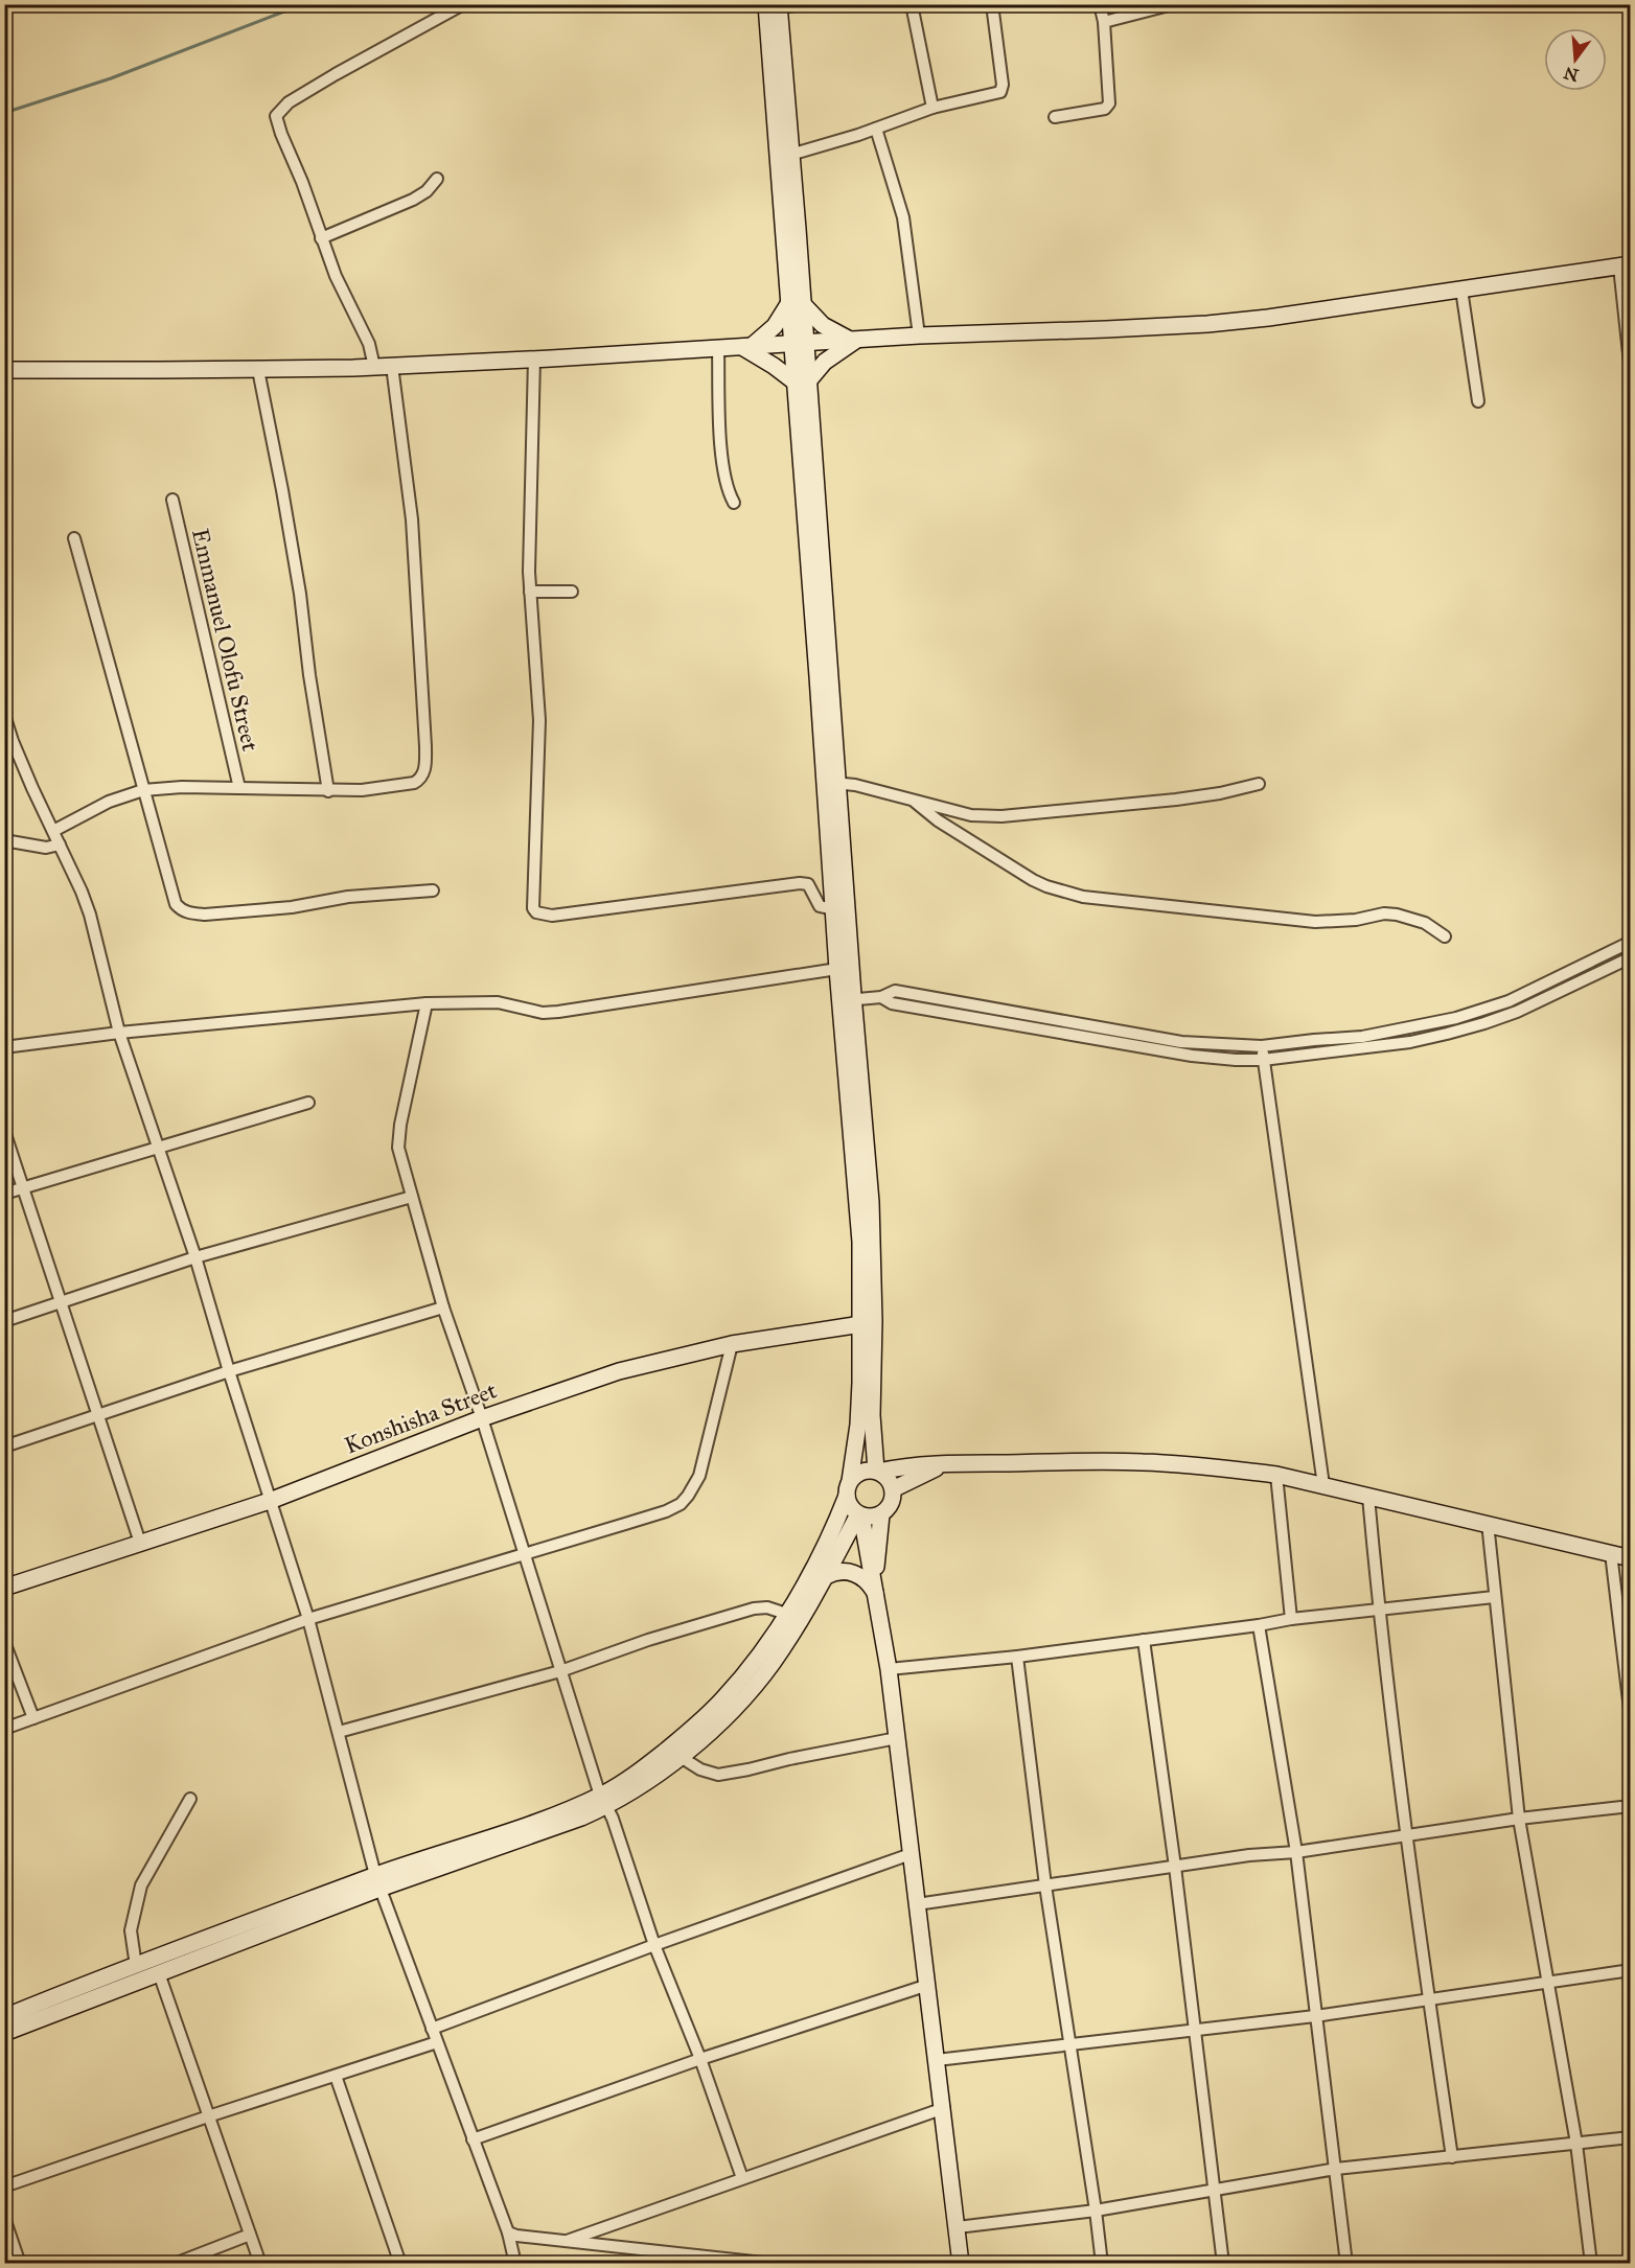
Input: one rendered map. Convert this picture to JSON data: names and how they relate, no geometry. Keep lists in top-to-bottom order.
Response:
{
  "streets": {
    "main road": ["Konshisha Street"],
    "street": ["Emmanuel Olofu Street"]
  },
  "north": "bottom"
}
